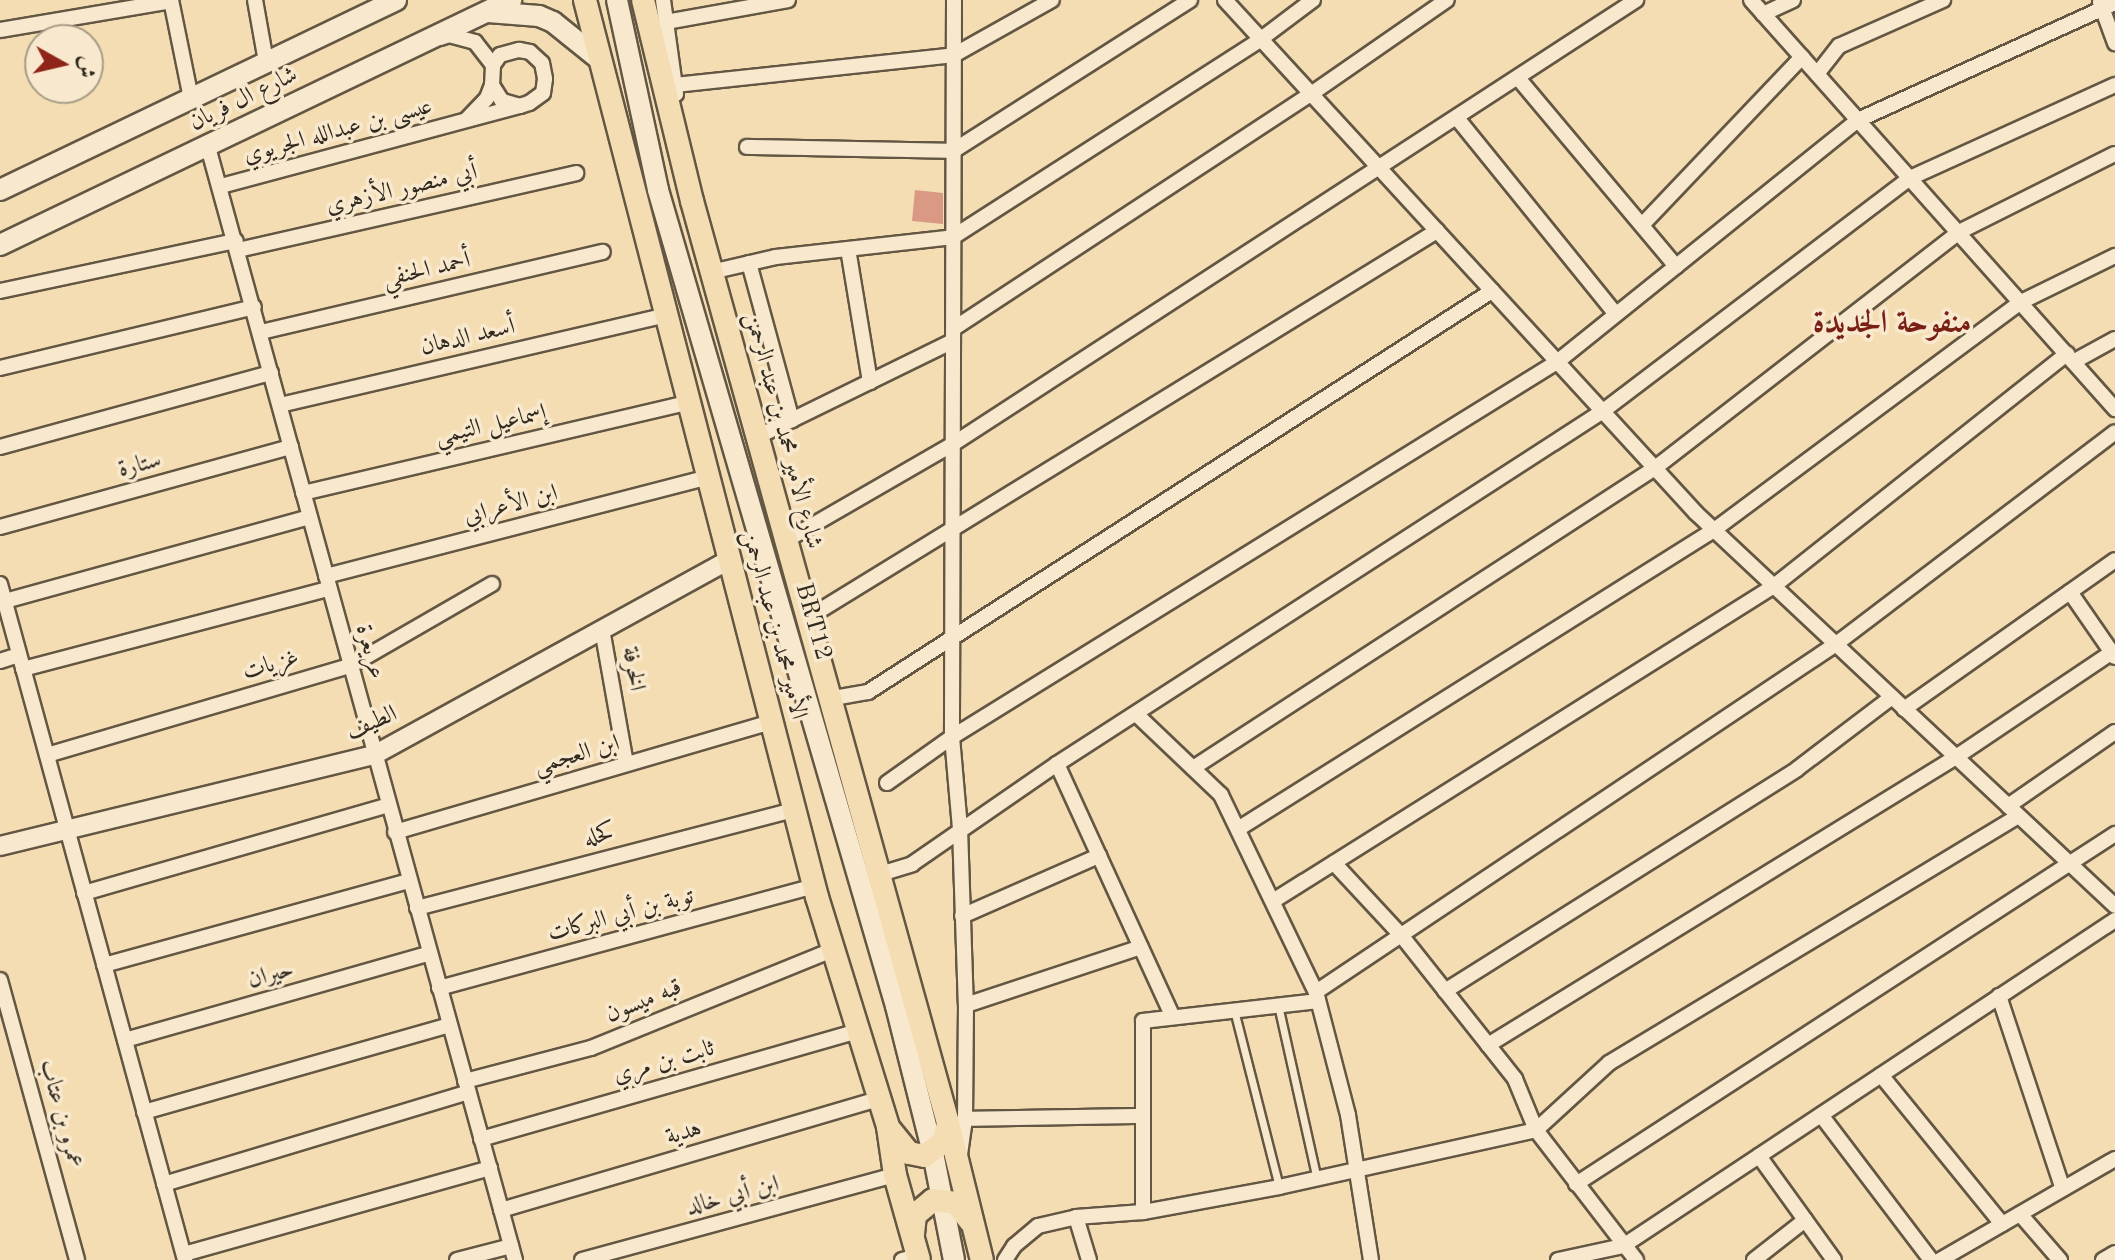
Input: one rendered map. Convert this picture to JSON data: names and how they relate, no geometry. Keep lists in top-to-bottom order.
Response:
{
  "streets": {
    "main road": [
      "شارع ال فريان",
      "شارع الأمير محمد بن عبد الرحمن",
      "BRT12",
      "الأمير محمد بن عبد الرحمن"
    ],
    "street": [
      "عيسى بن عبدالله الجريوي",
      "أبي منصور الأزهري",
      "أحمد الحنفي",
      "أسعد الدهان",
      "إسماعيل التيمي",
      "ستارة",
      "ابن الأعرابي",
      "عريعرة",
      "غزيات",
      "الخرفة",
      "الطيف",
      "ابن العجمي",
      "كحله",
      "توبة بن أبي البركات",
      "حيران",
      "قبه ميسون",
      "ثابت بن مري",
      "عمرو بن عتاب",
      "هدية",
      "ابن أبي خالد"
    ]
  },
  "crossings": [
    ["شارع ال فريان", "عريعرة"],
    ["عيسى بن عبدالله الجريوي", "عريعرة"],
    ["أبي منصور الأزهري", "عريعرة"],
    ["أحمد الحنفي", "عريعرة"],
    ["أسعد الدهان", "الأمير محمد بن عبد الرحمن"],
    ["أسعد الدهان", "عريعرة"],
    ["إسماعيل التيمي", "الأمير محمد بن عبد الرحمن"],
    ["إسماعيل التيمي", "عريعرة"],
    ["ستارة", "عريعرة"],
    ["ابن الأعرابي", "الأمير محمد بن عبد الرحمن"],
    ["ابن الأعرابي", "عريعرة"],
    ["الأمير محمد بن عبد الرحمن", "الطيف"],
    ["الأمير محمد بن عبد الرحمن", "ابن العجمي"],
    ["الأمير محمد بن عبد الرحمن", "كحله"],
    ["الأمير محمد بن عبد الرحمن", "توبة بن أبي البركات"],
    ["الأمير محمد بن عبد الرحمن", "قبه ميسون"],
    ["الأمير محمد بن عبد الرحمن", "ثابت بن مري"],
    ["الأمير محمد بن عبد الرحمن", "هدية"],
    ["الأمير محمد بن عبد الرحمن", "ابن أبي خالد"],
    ["عريعرة", "غزيات"],
    ["عريعرة", "الطيف"],
    ["عريعرة", "ابن العجمي"],
    ["عريعرة", "كحله"],
    ["عريعرة", "توبة بن أبي البركات"],
    ["عريعرة", "حيران"],
    ["عريعرة", "قبه ميسون"],
    ["عريعرة", "ثابت بن مري"],
    ["عريعرة", "هدية"],
    ["الخرفة", "الطيف"],
    ["الخرفة", "ابن العجمي"]
  ],
  "districts": ["منفوحة الجديدة"],
  "north": "right"
}
